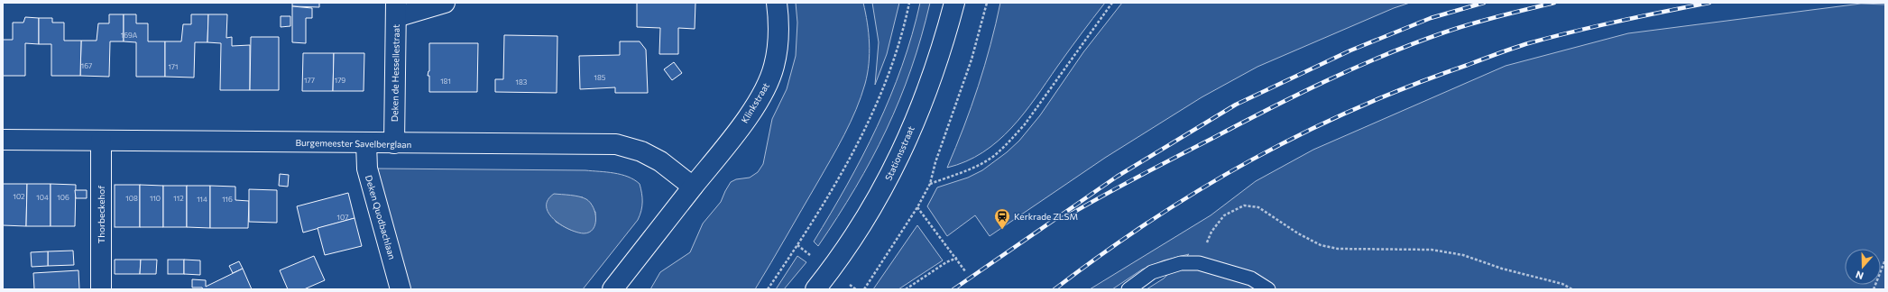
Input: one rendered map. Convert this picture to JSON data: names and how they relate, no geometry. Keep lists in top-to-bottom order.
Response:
{
  "streets": {
    "street": [
      "Deken de Hessellestraat",
      "Klinkstraat",
      "Burgemeester Savelberglaan",
      "Stationsstraat",
      "Thorbeckehof",
      "Deken Quodbachlaan"
    ]
  },
  "crossings": [
    ["Deken de Hessellestraat", "Burgemeester Savelberglaan"],
    ["Klinkstraat", "Burgemeester Savelberglaan"],
    ["Burgemeester Savelberglaan", "Thorbeckehof"],
    ["Burgemeester Savelberglaan", "Deken Quodbachlaan"]
  ],
  "places": {
    "station": ["Kerkrade ZLSM"]
  },
  "house_numbers": [
    "169A",
    "167",
    "171",
    "185",
    "177",
    "179",
    "181",
    "183",
    "102",
    "104",
    "106",
    "108",
    "110",
    "112",
    "114",
    "116",
    "107"
  ],
  "north": "bottom"
}
